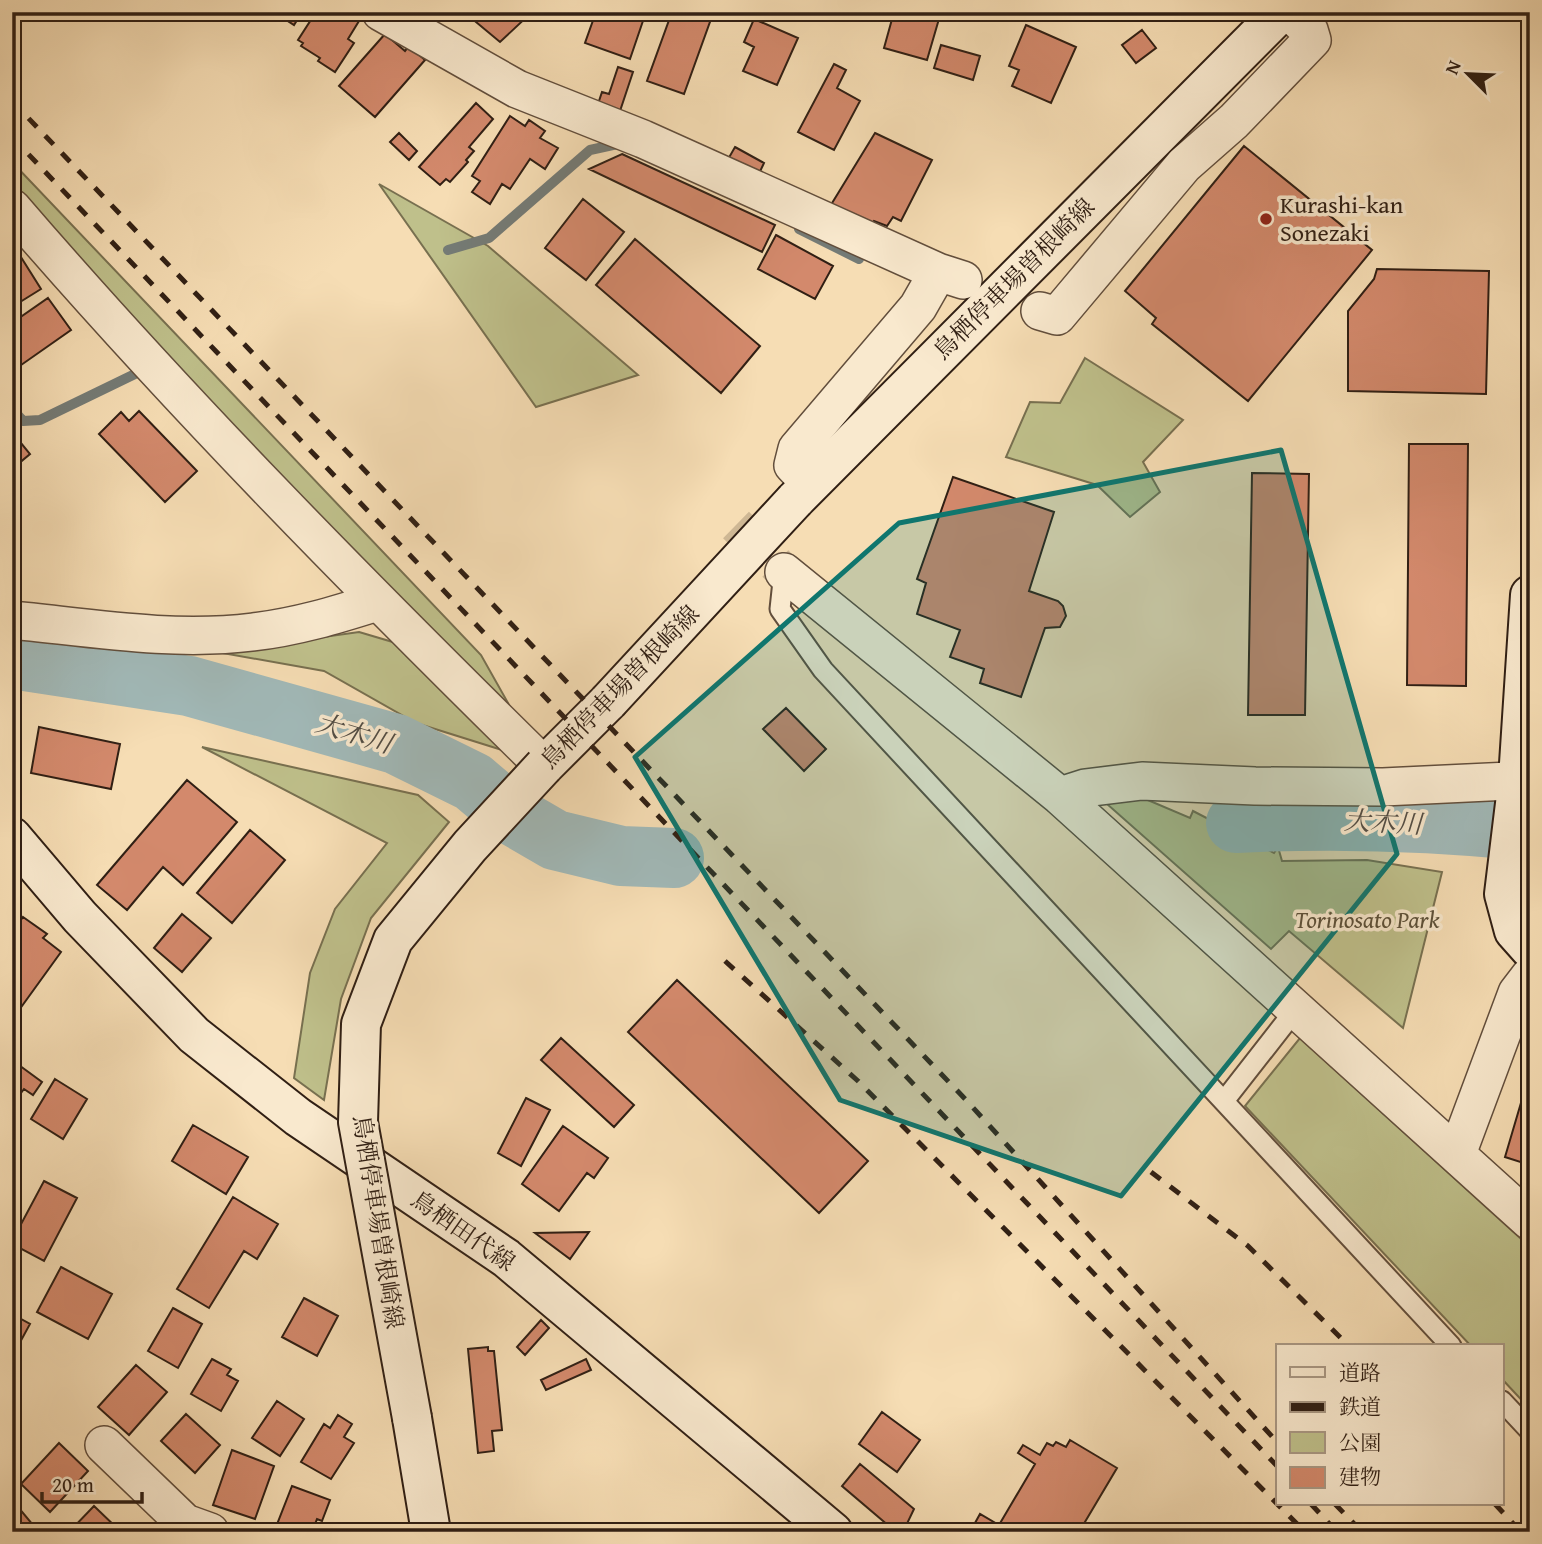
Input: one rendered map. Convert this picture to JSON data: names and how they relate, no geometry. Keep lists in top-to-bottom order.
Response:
{
  "streets": {
    "main road": ["鳥栖停車場曽根崎線", "鳥栖田代線"]
  },
  "water": ["大木川"],
  "parks": ["Torinosato Park"],
  "places": ["Kurashi-kan Sonezaki"],
  "legend": [
    "道路",
    "鉄道",
    "公園",
    "建物"
  ],
  "scale_bar": "20 m",
  "north": "top left"
}
